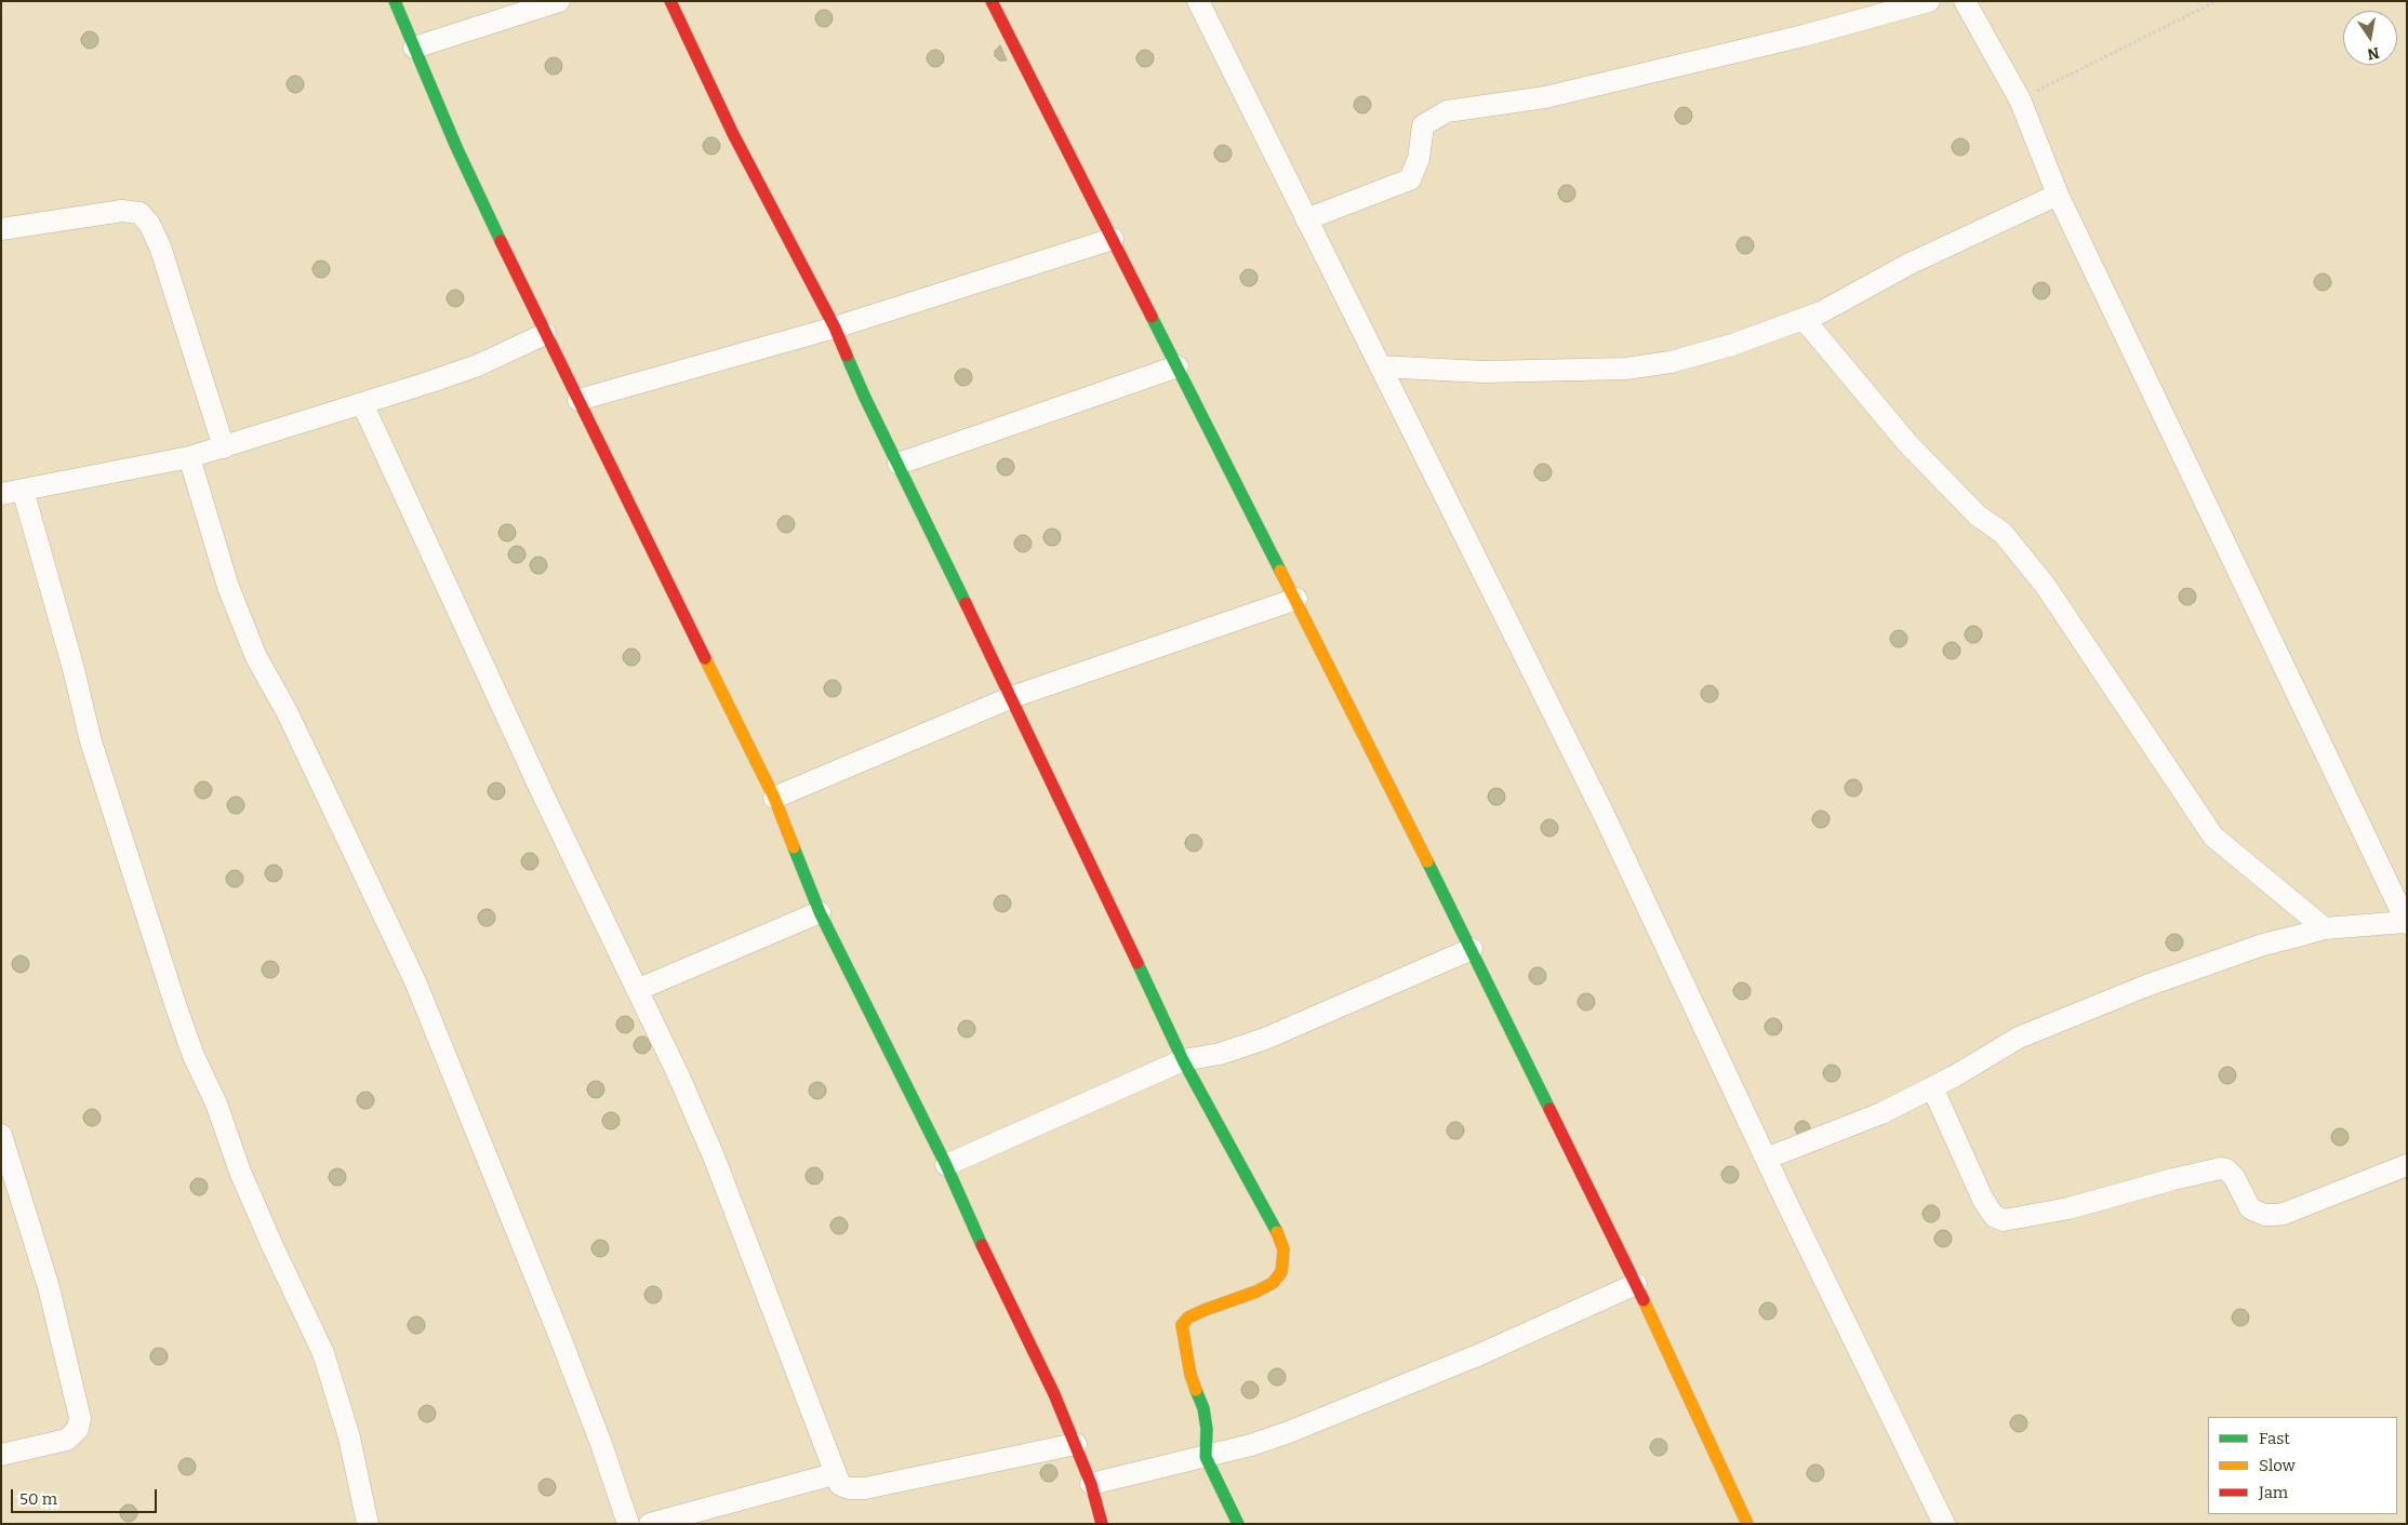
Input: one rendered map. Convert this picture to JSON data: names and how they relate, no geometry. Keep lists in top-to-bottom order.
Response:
{
  "legend": ["Fast", "Slow", "Jam"],
  "scale_bar": "50 m",
  "north": "bottom"
}
